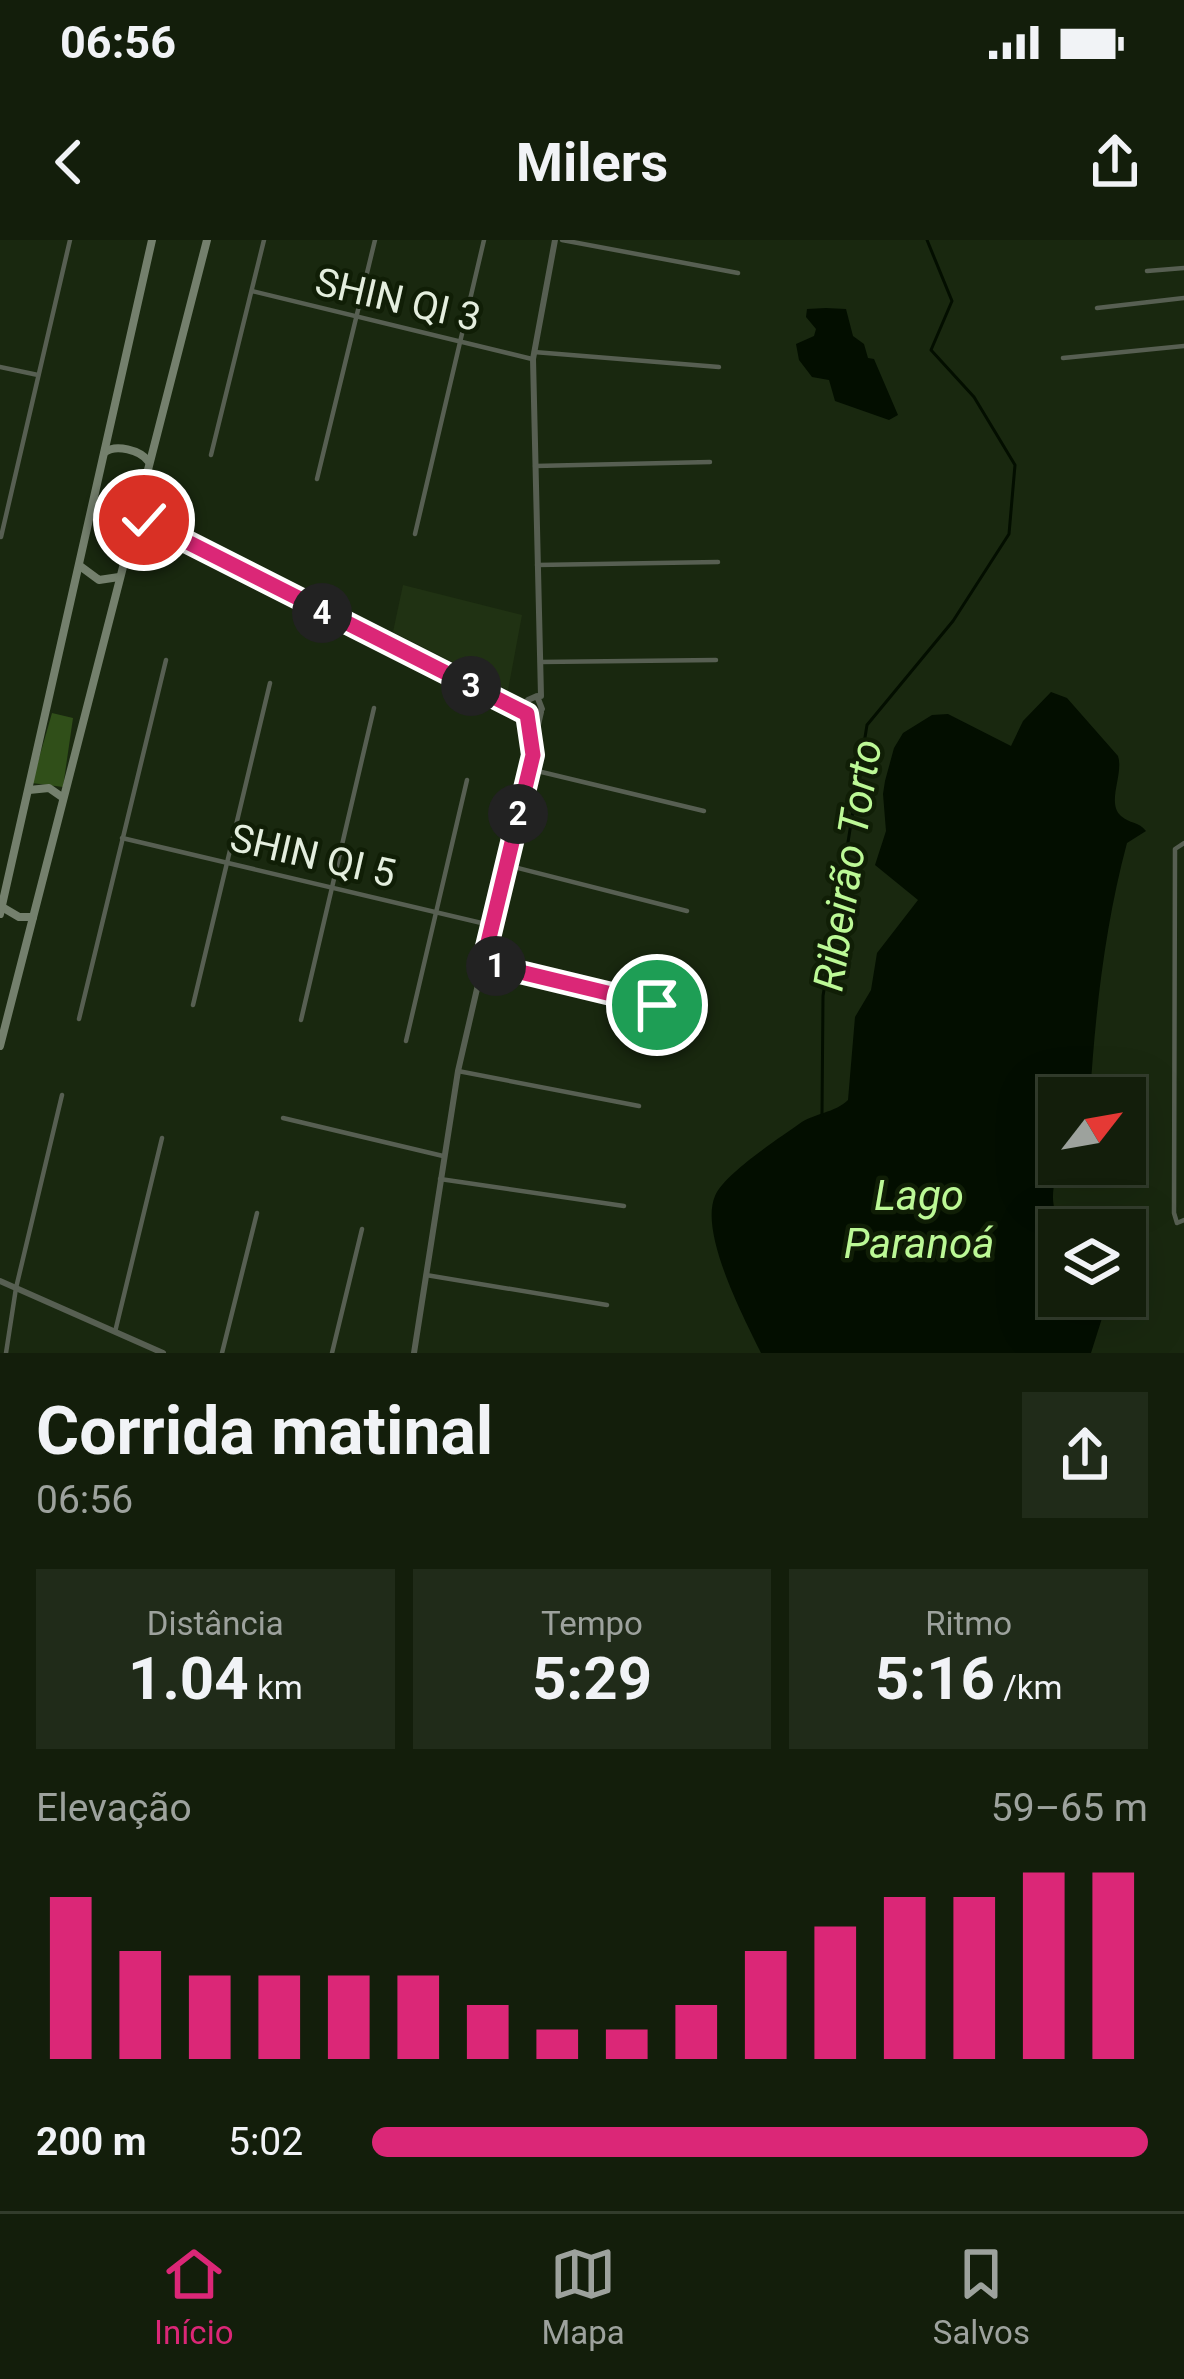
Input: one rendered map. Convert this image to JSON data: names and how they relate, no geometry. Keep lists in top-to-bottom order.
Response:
{
  "streets": {
    "street": ["SHIN QI 3", "SHIN QI 5"]
  },
  "water": ["Ribeirão Torto", "Lago Paranoá"],
  "north": "top right",
  "page": {
    "status": "06:56",
    "header": "Milers",
    "pins": [
      "4",
      "3",
      "2",
      "1"
    ],
    "heading": ["Corrida matinal", "06:56"],
    "stats": [
      ["Distância", "1.04 km"],
      ["Tempo", "5:29"],
      ["Ritmo", "5:16 /km"]
    ],
    "chart": ["Elevação", "59–65 m"],
    "list": [
      {
        "name": "200 m",
        "note": "5:02"
      }
    ],
    "tabs": ["Início", "Mapa", "Salvos"]
  }
}
